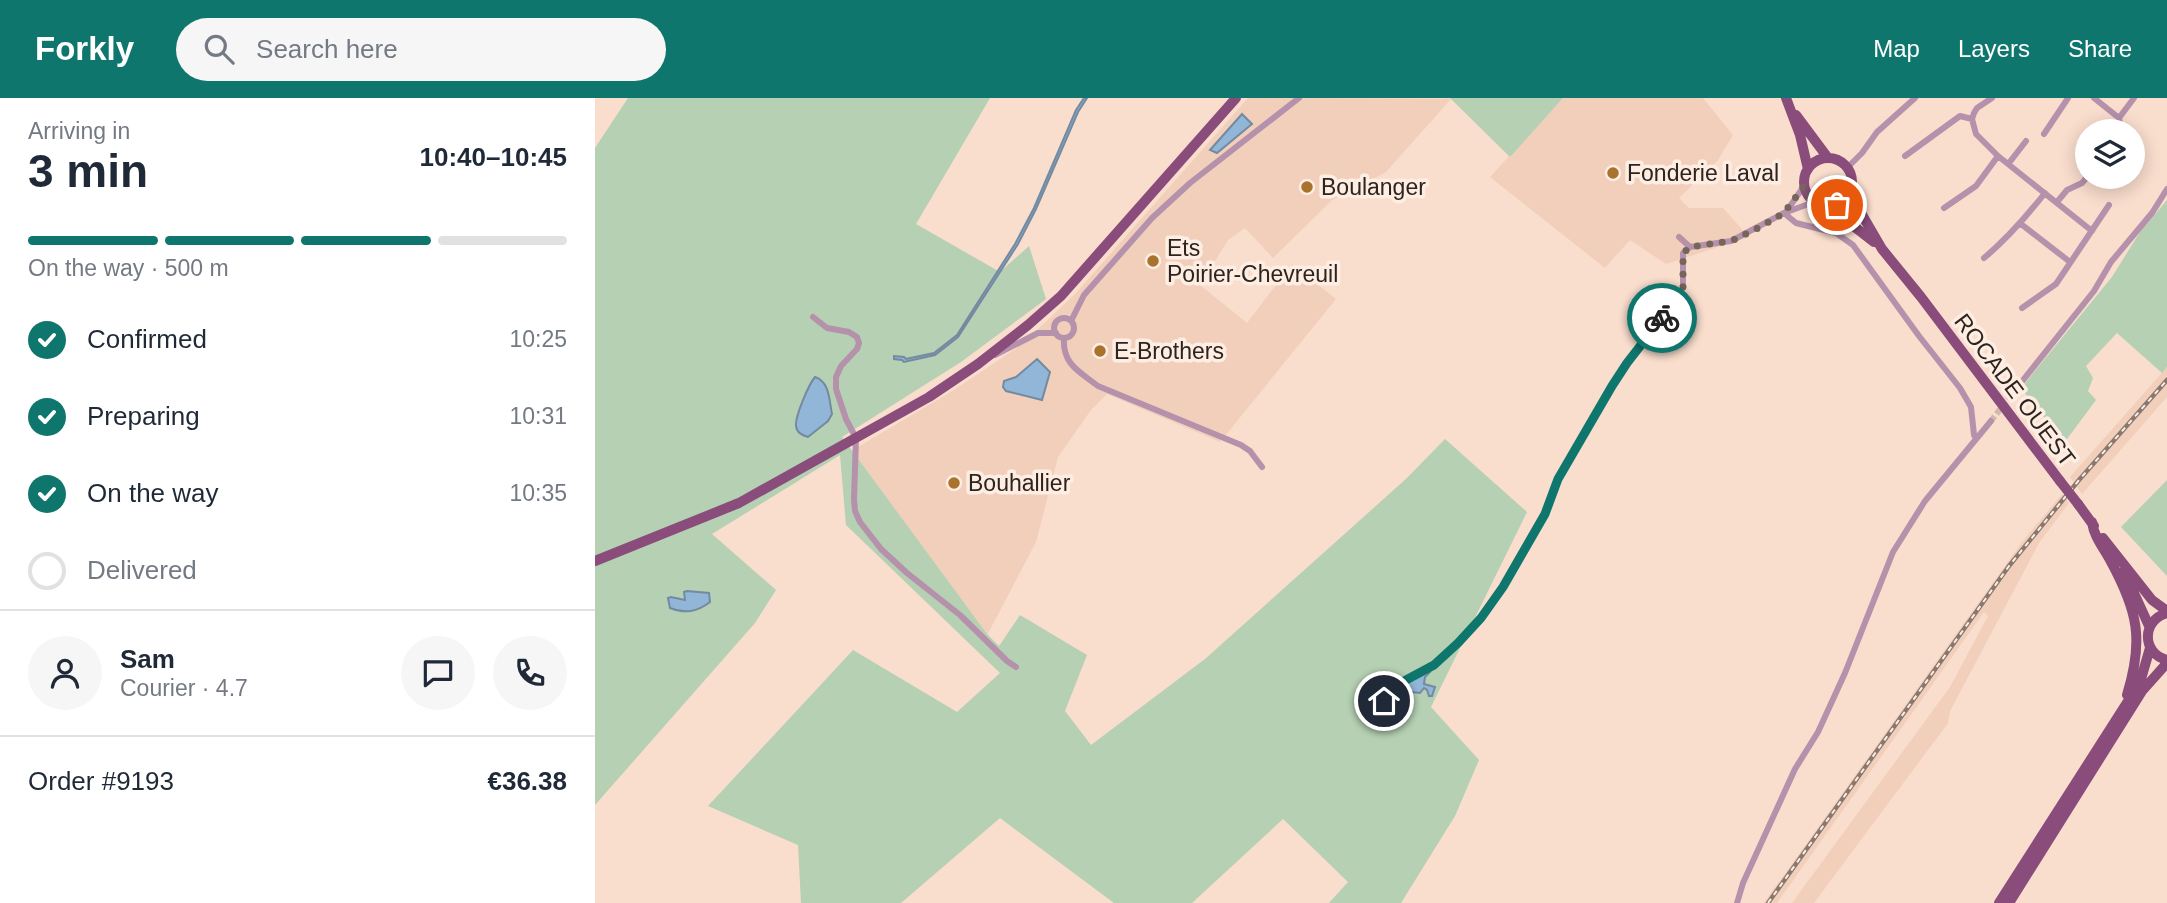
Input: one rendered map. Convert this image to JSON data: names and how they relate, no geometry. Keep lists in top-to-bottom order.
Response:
{
  "streets": {
    "main road": ["ROCADE OUEST"]
  },
  "places": [
    "Fonderie Laval",
    "Boulanger",
    "Ets Poirier-Chevreuil",
    "E-Brothers",
    "Bouhallier"
  ],
  "page": {
    "header": "Forkly",
    "search": "Search here",
    "nav": ["Map", "Layers", "Share"],
    "heading": ["3 min", "Arriving in", "10:40–10:45"],
    "panel": [
      "Sam",
      "Courier · 4.7",
      "Order #9193",
      "€36.38"
    ],
    "bar": "On the way · 500 m",
    "list": [
      ["Confirmed", "10:25"],
      ["Preparing", "10:31"],
      ["On the way", "10:35"],
      "Delivered"
    ]
  }
}
